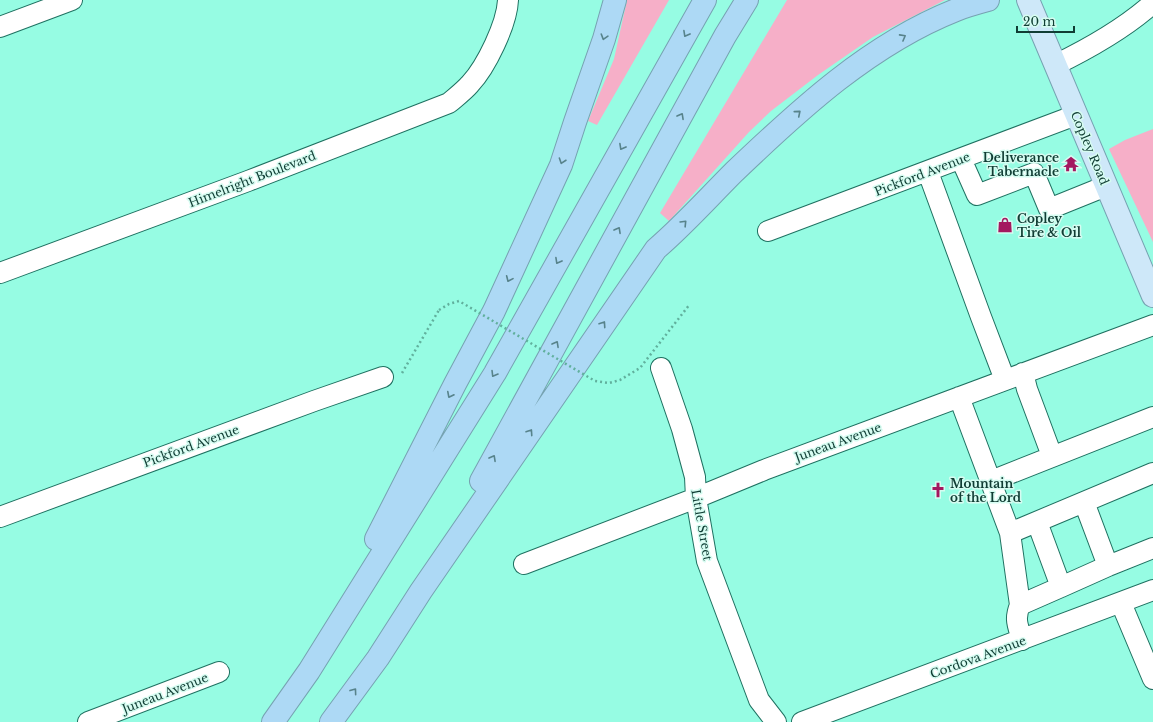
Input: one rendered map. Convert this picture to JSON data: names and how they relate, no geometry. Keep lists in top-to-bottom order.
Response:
{
  "streets": {
    "main road": ["Copley Road"],
    "street": [
      "Pickford Avenue",
      "Himelright Boulevard",
      "Juneau Avenue",
      "Little Street",
      "Cordova Avenue"
    ]
  },
  "crossings": [
    ["Copley Road", "Pickford Avenue"],
    ["Juneau Avenue", "Little Street"]
  ],
  "places": {
    "temple": ["Deliverance Tabernacle"],
    "shop": ["Copley Tire & Oil"],
    "church": ["Mountain of the Lord"]
  },
  "scale_bar": "20 m"
}
